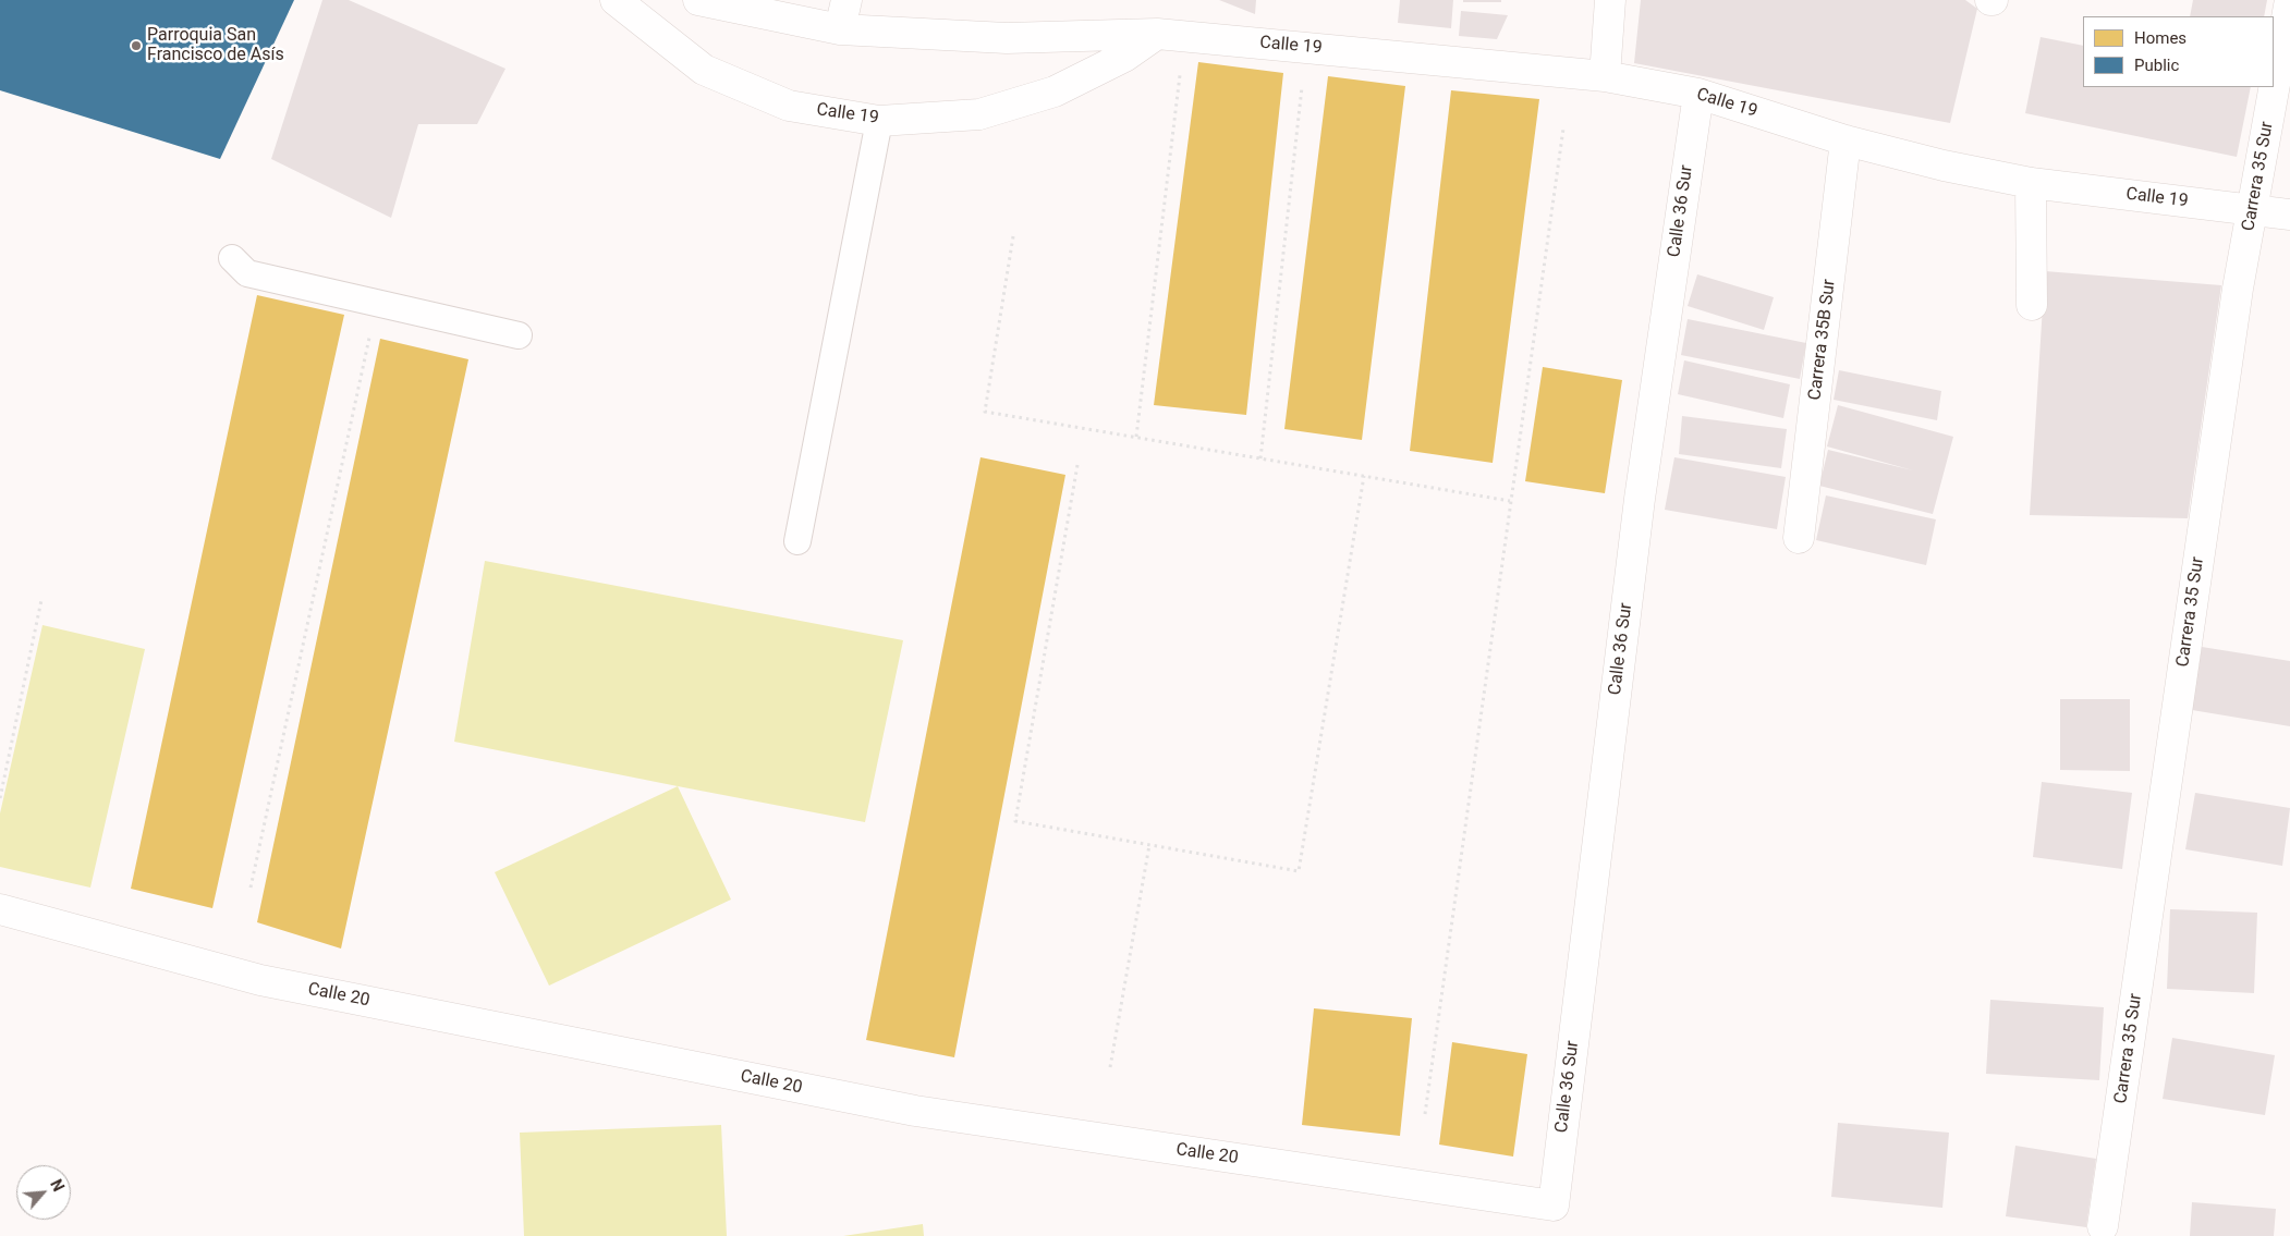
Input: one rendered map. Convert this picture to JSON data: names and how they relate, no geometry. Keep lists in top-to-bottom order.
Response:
{
  "streets": {
    "street": [
      "Calle 19",
      "Carrera 35 Sur",
      "Calle 36 Sur",
      "Carrera 35B Sur",
      "Calle 20"
    ]
  },
  "crossings": [
    ["Calle 19", "Carrera 35 Sur"],
    ["Calle 19", "Calle 36 Sur"],
    ["Calle 19", "Carrera 35B Sur"],
    ["Calle 36 Sur", "Calle 20"]
  ],
  "places": ["Parroquia San Francisco de Asís"],
  "legend": ["Homes", "Public"],
  "north": "top right"
}
